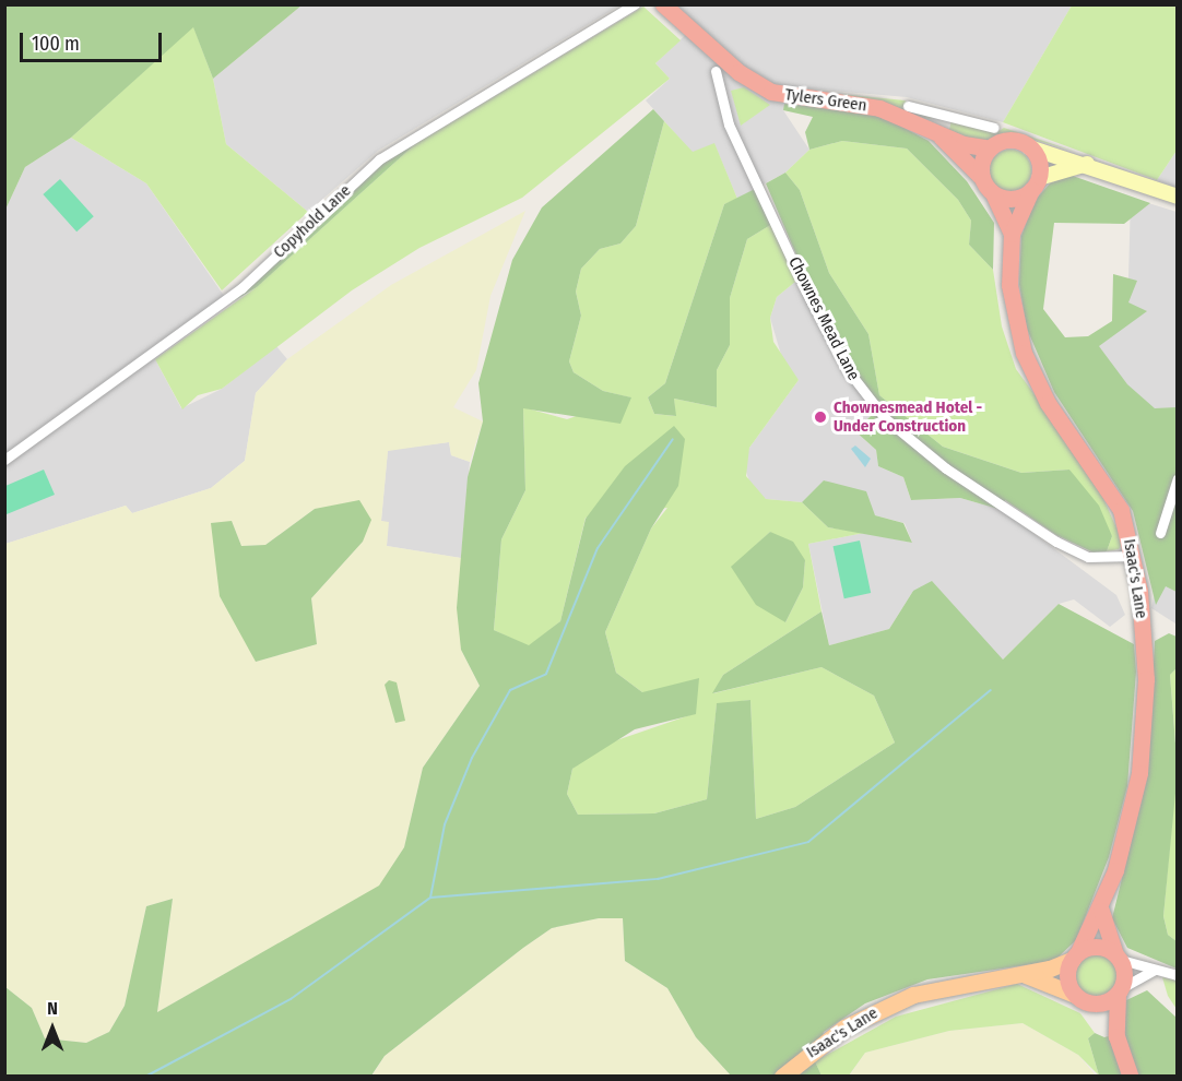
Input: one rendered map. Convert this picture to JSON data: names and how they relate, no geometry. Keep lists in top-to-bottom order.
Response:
{
  "streets": {
    "highway": ["Tylers Green", "Isaac's Lane"],
    "street": ["Copyhold Lane", "Chownes Mead Lane"]
  },
  "crossings": [
    ["Tylers Green", "Isaac's Lane"],
    ["Chownes Mead Lane", "Isaac's Lane"]
  ],
  "places": ["Chownesmead Hotel - Under Construction"],
  "scale_bar": "100 m",
  "north": "top"
}
